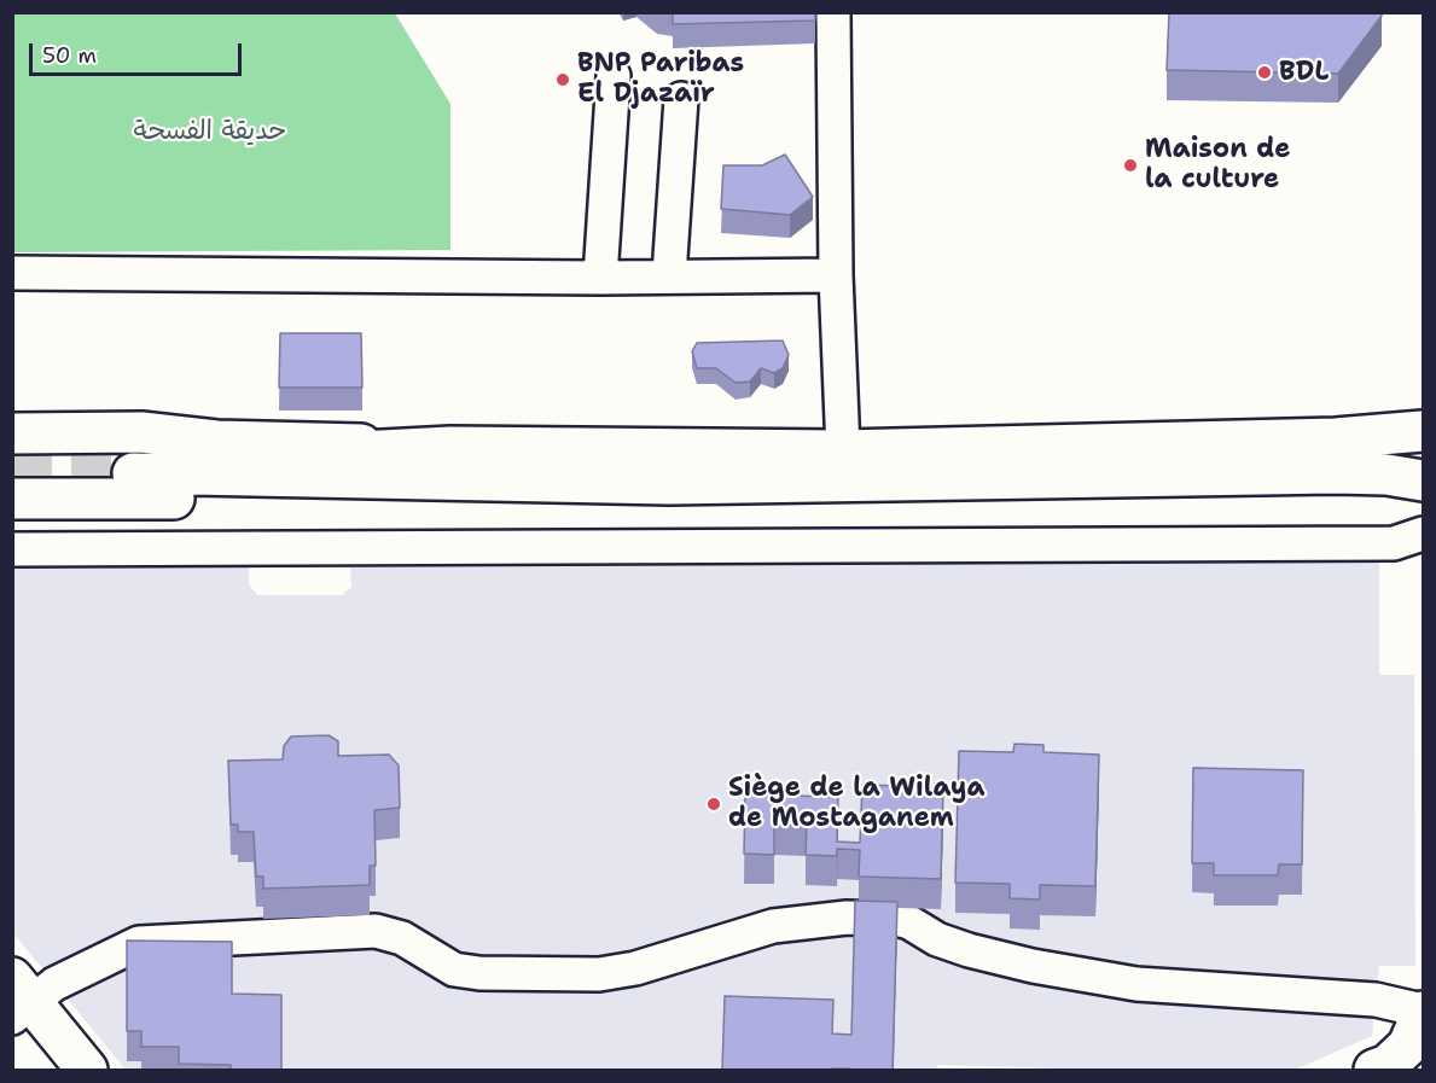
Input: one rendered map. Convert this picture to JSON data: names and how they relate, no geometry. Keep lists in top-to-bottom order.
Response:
{
  "parks": ["حديقة الفسحة"],
  "places": [
    "BDL",
    "BNP Paribas El Djazaïr",
    "Maison de la culture",
    "Siège de la Wilaya de Mostaganem"
  ],
  "scale_bar": "50 m"
}
